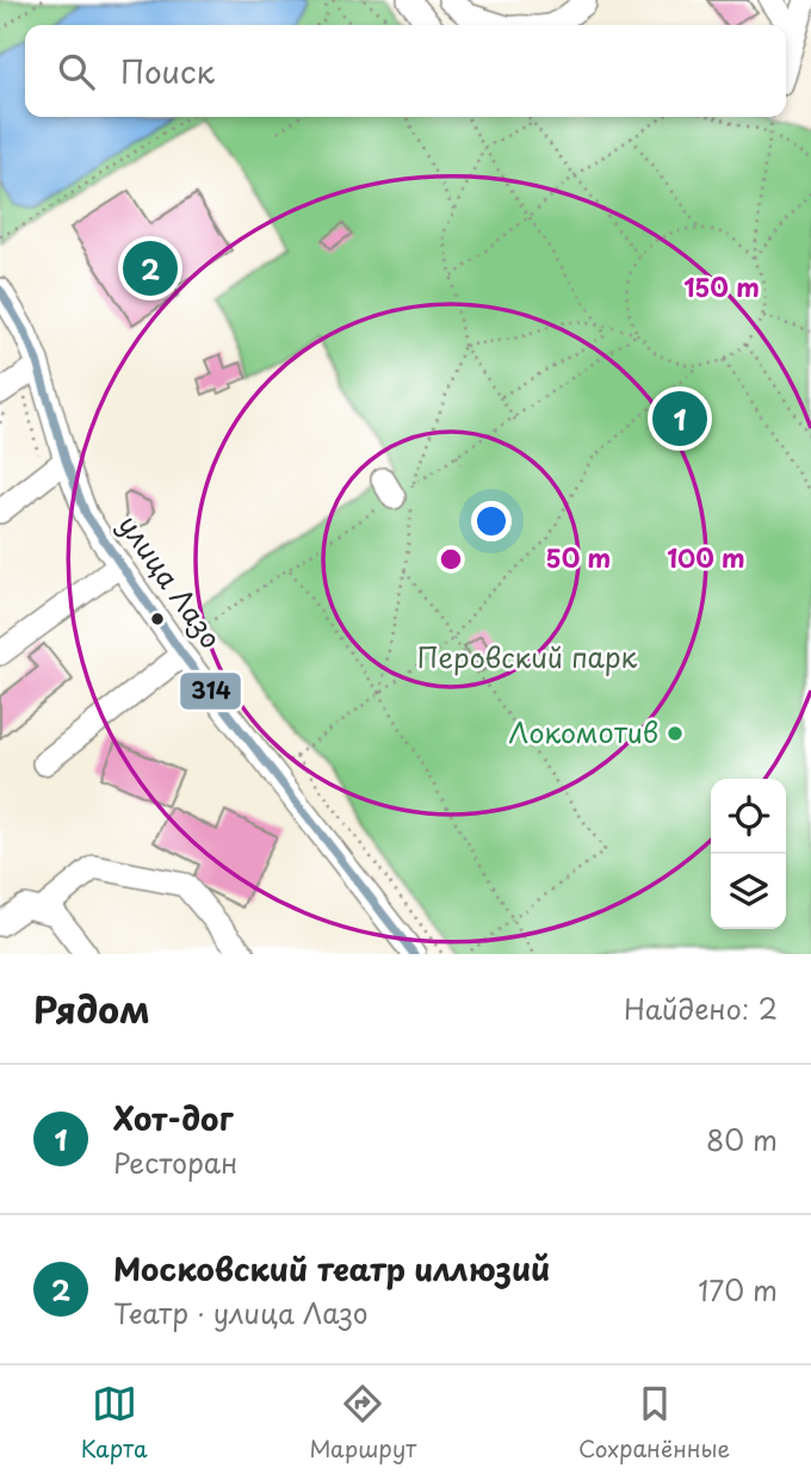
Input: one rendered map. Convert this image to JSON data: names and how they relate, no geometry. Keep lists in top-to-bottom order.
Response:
{
  "streets": {
    "street": ["улица Лазо"]
  },
  "parks": ["Перовский парк"],
  "places": ["Локомотив"],
  "lines": ["transit line 314"],
  "page": {
    "search": "Поиск",
    "pins": ["2", "1"],
    "heading": ["Рядом", "Найдено: 2"],
    "list": [
      {
        "mark": "1",
        "name": "Хот-дог",
        "note": "Ресторан",
        "value": "80 m"
      },
      {
        "mark": "2",
        "name": "Московский театр иллюзий",
        "note": "Театр · улица Лазо",
        "value": "170 m"
      }
    ],
    "nav": ["Карта", "Маршрут", "Сохранённые"]
  },
  "rings": ["150 m", "50 m", "100 m"]
}
